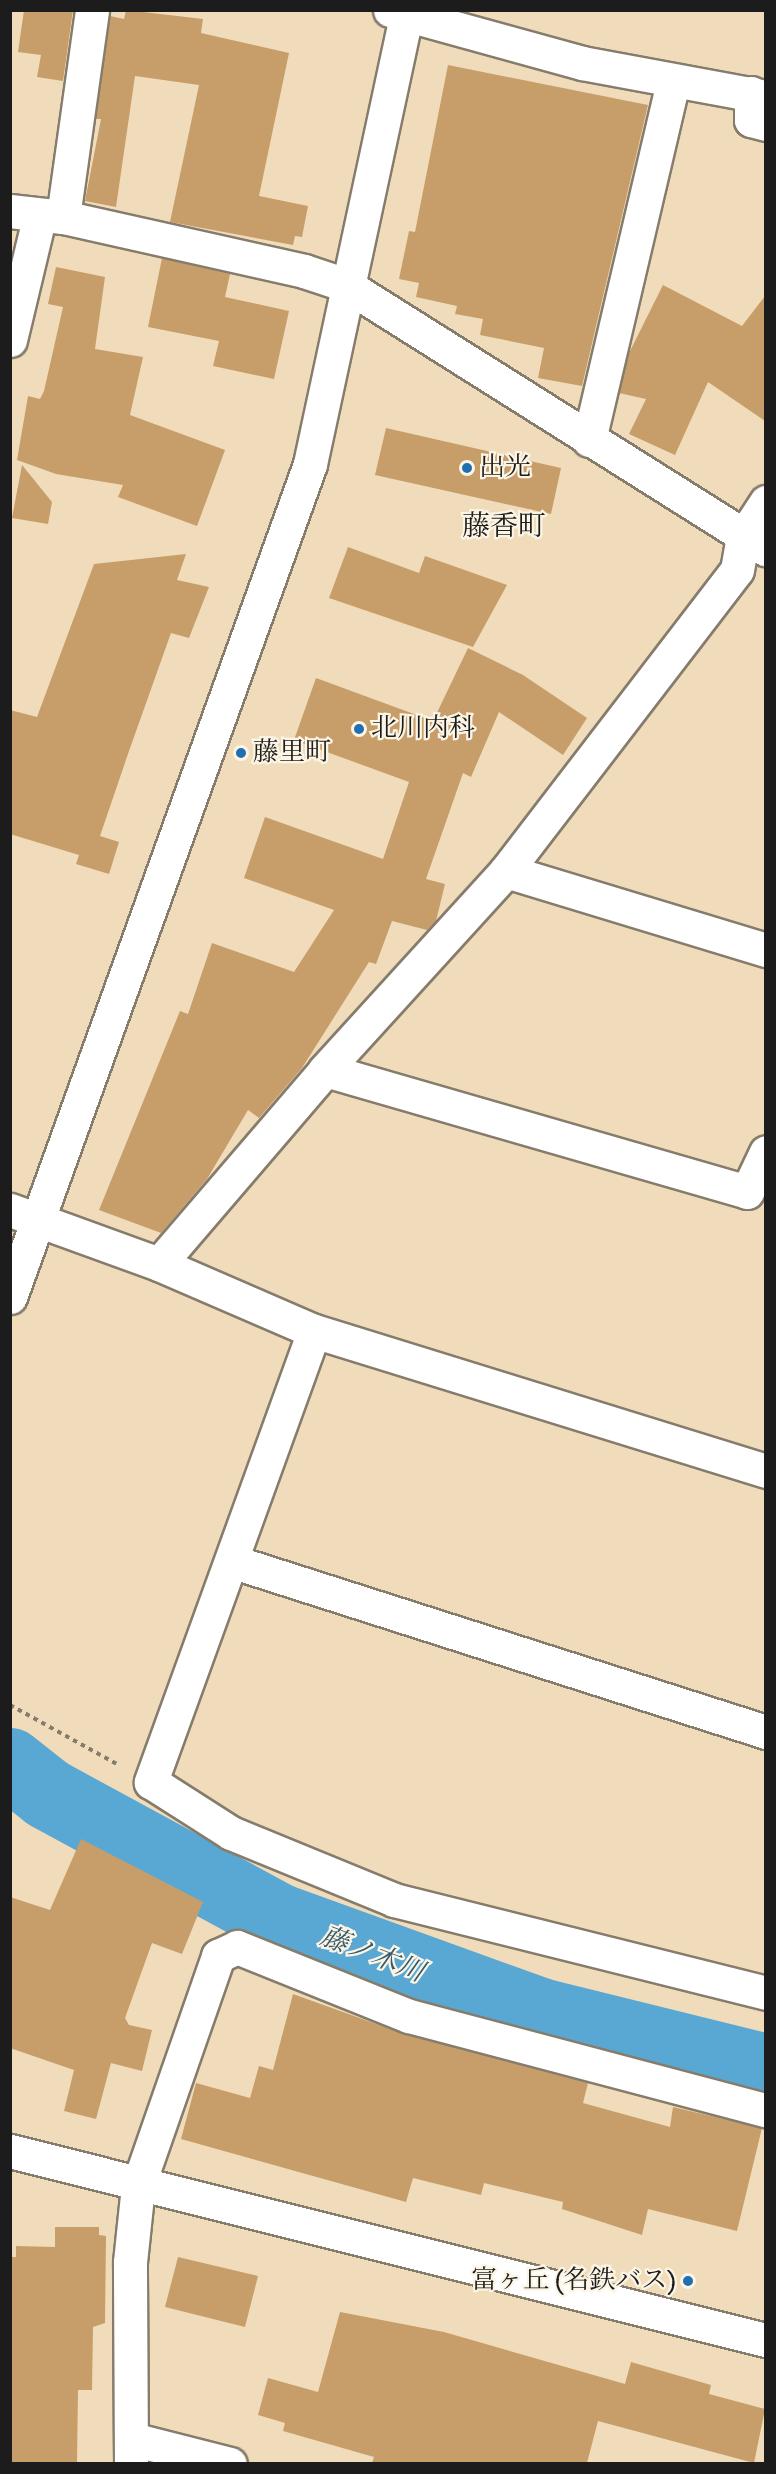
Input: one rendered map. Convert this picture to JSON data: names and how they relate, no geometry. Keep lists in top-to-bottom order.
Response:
{
  "districts": ["藤香町"],
  "water": ["藤ノ木川"],
  "places": [
    "出光",
    "北川内科",
    "藤里町",
    "富ヶ丘 (名鉄バス)"
  ]
}
